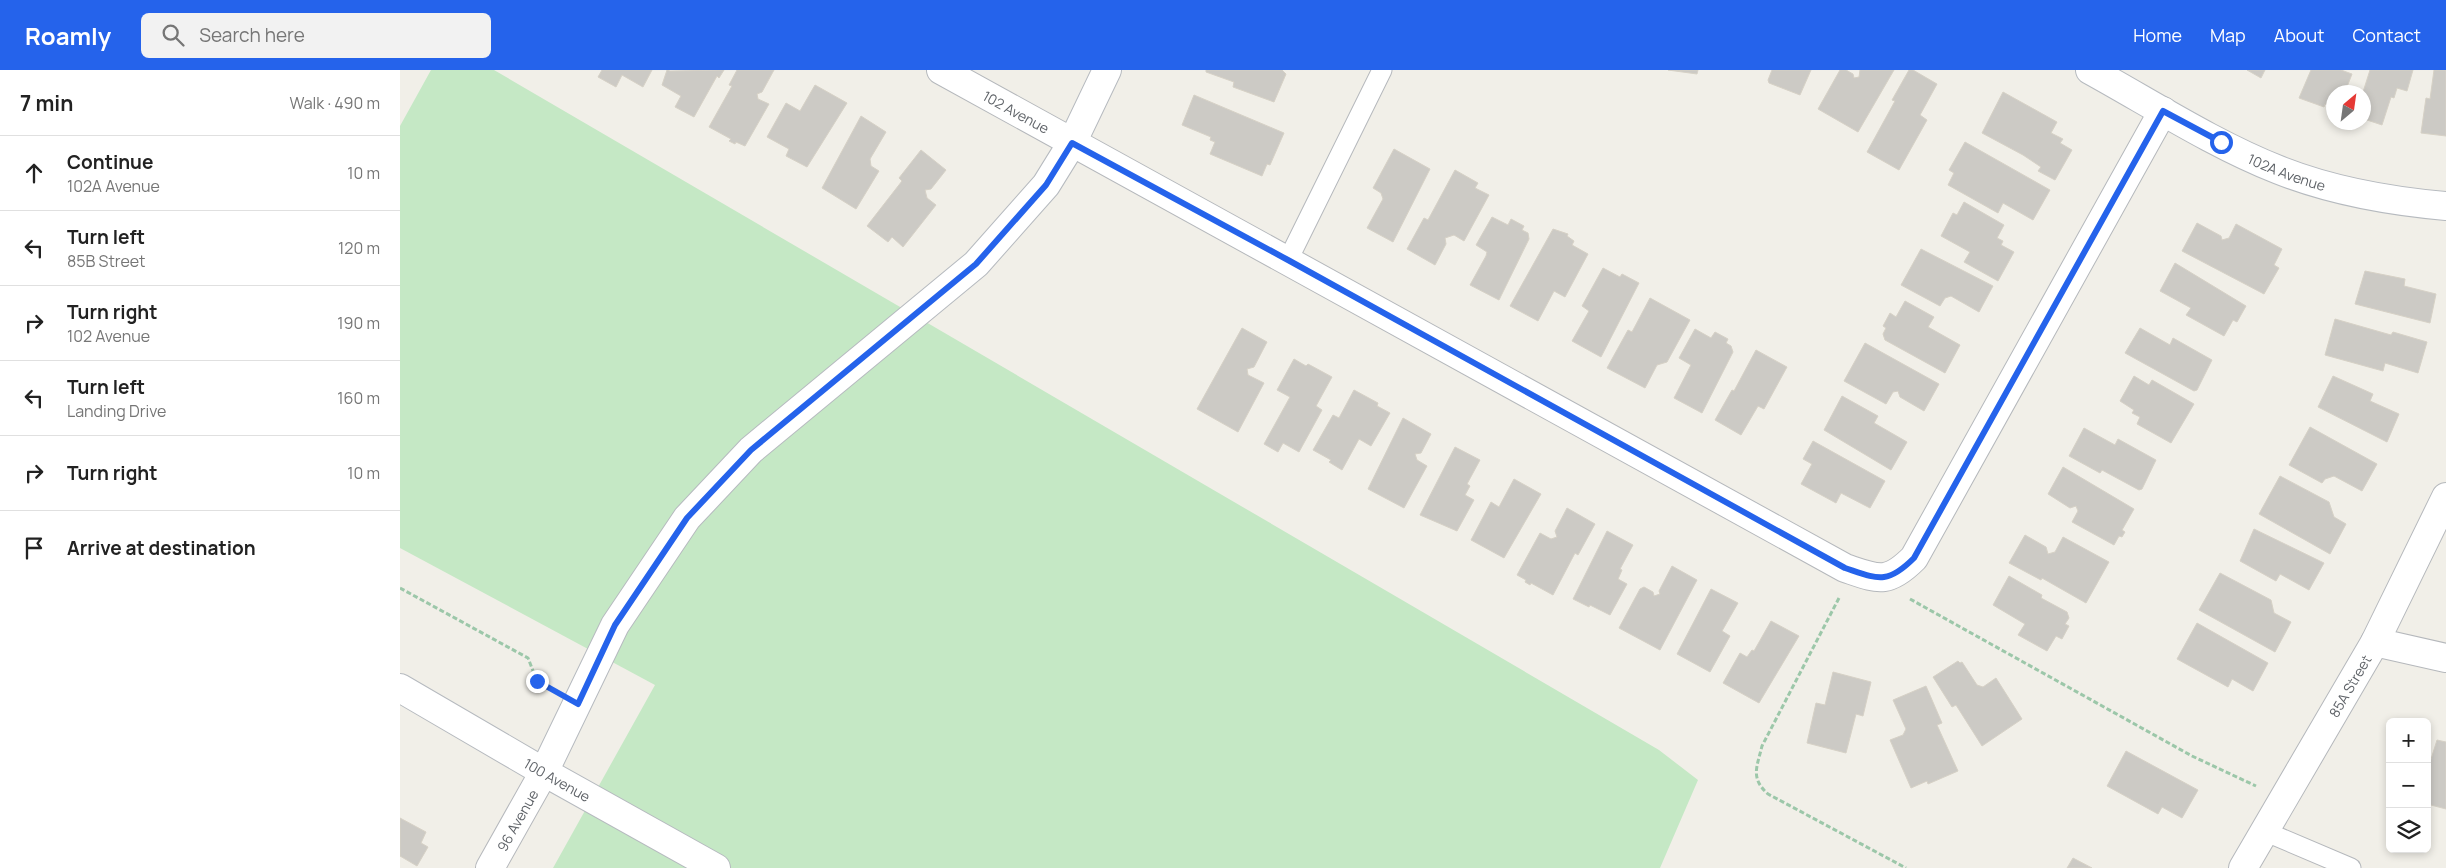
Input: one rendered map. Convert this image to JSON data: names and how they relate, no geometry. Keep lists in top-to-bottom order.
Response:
{
  "streets": {
    "street": [
      "102 Avenue",
      "102A Avenue",
      "85A Street",
      "100 Avenue",
      "96 Avenue"
    ]
  },
  "crossings": [
    ["102 Avenue", "96 Avenue"],
    ["100 Avenue", "96 Avenue"]
  ],
  "north": "top right",
  "page": {
    "header": "Roamly",
    "search": "Search here",
    "nav": [
      "Home",
      "Map",
      "About",
      "Contact"
    ],
    "heading": ["7 min", "Walk · 490 m"],
    "list": [
      ["Continue", "102A Avenue", "10 m"],
      ["Turn left", "85B Street", "120 m"],
      ["Turn right", "102 Avenue", "190 m"],
      ["Turn left", "Landing Drive", "160 m"],
      ["Turn right", "10 m"],
      "Arrive at destination"
    ],
    "map_buttons": ["+", "−"]
  }
}
